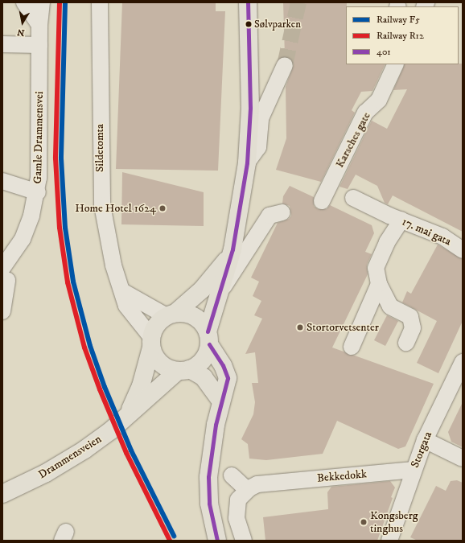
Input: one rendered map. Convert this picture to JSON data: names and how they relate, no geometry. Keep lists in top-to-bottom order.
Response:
{
  "streets": {
    "main road": ["Drammensveien"],
    "street": [
      "Gamle Drammensvei",
      "Karsches gate",
      "Sildetomta",
      "17. mai gata",
      "Storgata",
      "Bekkedokk"
    ]
  },
  "crossings": [
    ["Sildetomta", "Drammensveien"],
    ["Storgata", "Bekkedokk"]
  ],
  "places": [
    "Sølvparken",
    "Home Hotel 1624",
    "Stortorvetsenter",
    "Kongsberg tinghus"
  ],
  "lines": ["rail line F5", "rail line R12", "transit line 401"],
  "legend": ["Railway F5", "Railway R12", "401"],
  "north": "bottom"
}
